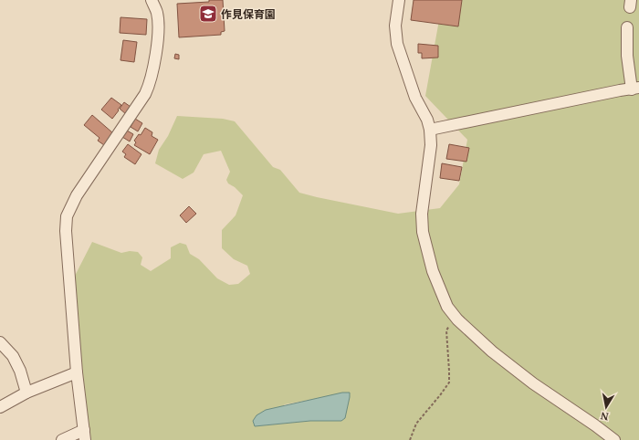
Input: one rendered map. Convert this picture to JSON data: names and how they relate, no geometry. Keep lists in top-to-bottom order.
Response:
{
  "places": {
    "school or university": ["作見保育園"]
  },
  "north": "bottom"
}
